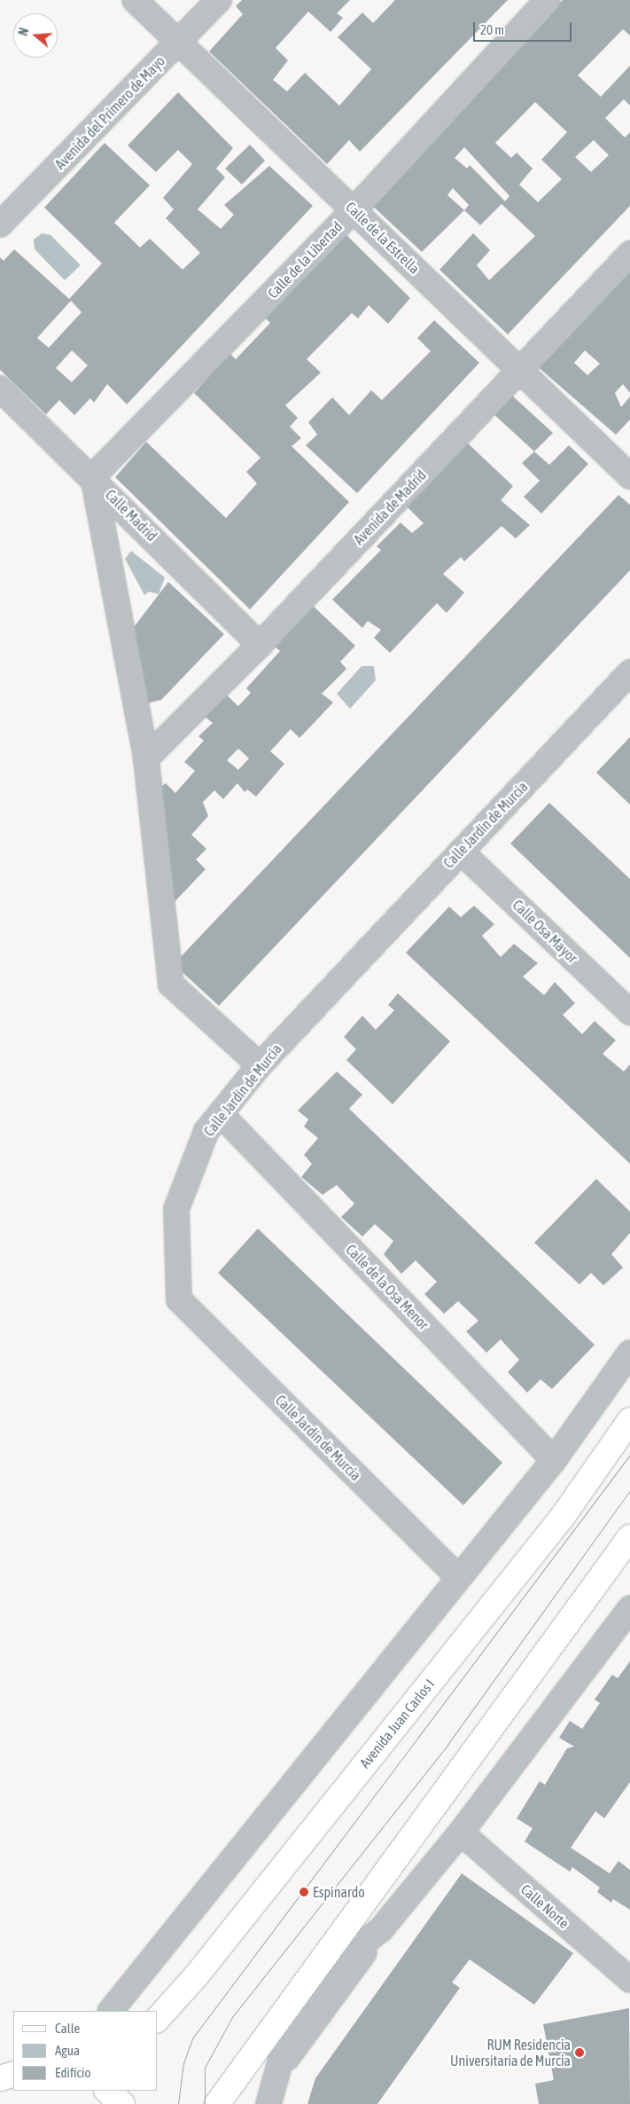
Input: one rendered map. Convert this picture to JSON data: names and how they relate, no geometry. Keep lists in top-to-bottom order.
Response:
{
  "streets": {
    "main road": ["Avenida Juan Carlos I"],
    "street": [
      "Avenida del Primero de Mayo",
      "Calle de la Estrella",
      "Calle de la Libertad",
      "Avenida de Madrid",
      "Calle Madrid",
      "Calle Jardín de Murcia",
      "Calle Osa Mayor",
      "Calle de la Osa Menor",
      "Calle Norte"
    ]
  },
  "crossings": [
    ["Avenida del Primero de Mayo", "Calle de la Estrella"],
    ["Calle de la Estrella", "Calle de la Libertad"],
    ["Calle de la Estrella", "Avenida de Madrid"],
    ["Calle de la Libertad", "Calle Madrid"],
    ["Avenida de Madrid", "Calle Madrid"],
    ["Calle Jardín de Murcia", "Calle Osa Mayor"],
    ["Calle Jardín de Murcia", "Calle de la Osa Menor"]
  ],
  "places": ["Espinardo", "RUM Residencia Universitaria de Murcia"],
  "legend": ["Calle", "Agua", "Edificio"],
  "scale_bar": "20 m",
  "north": "left"
}
